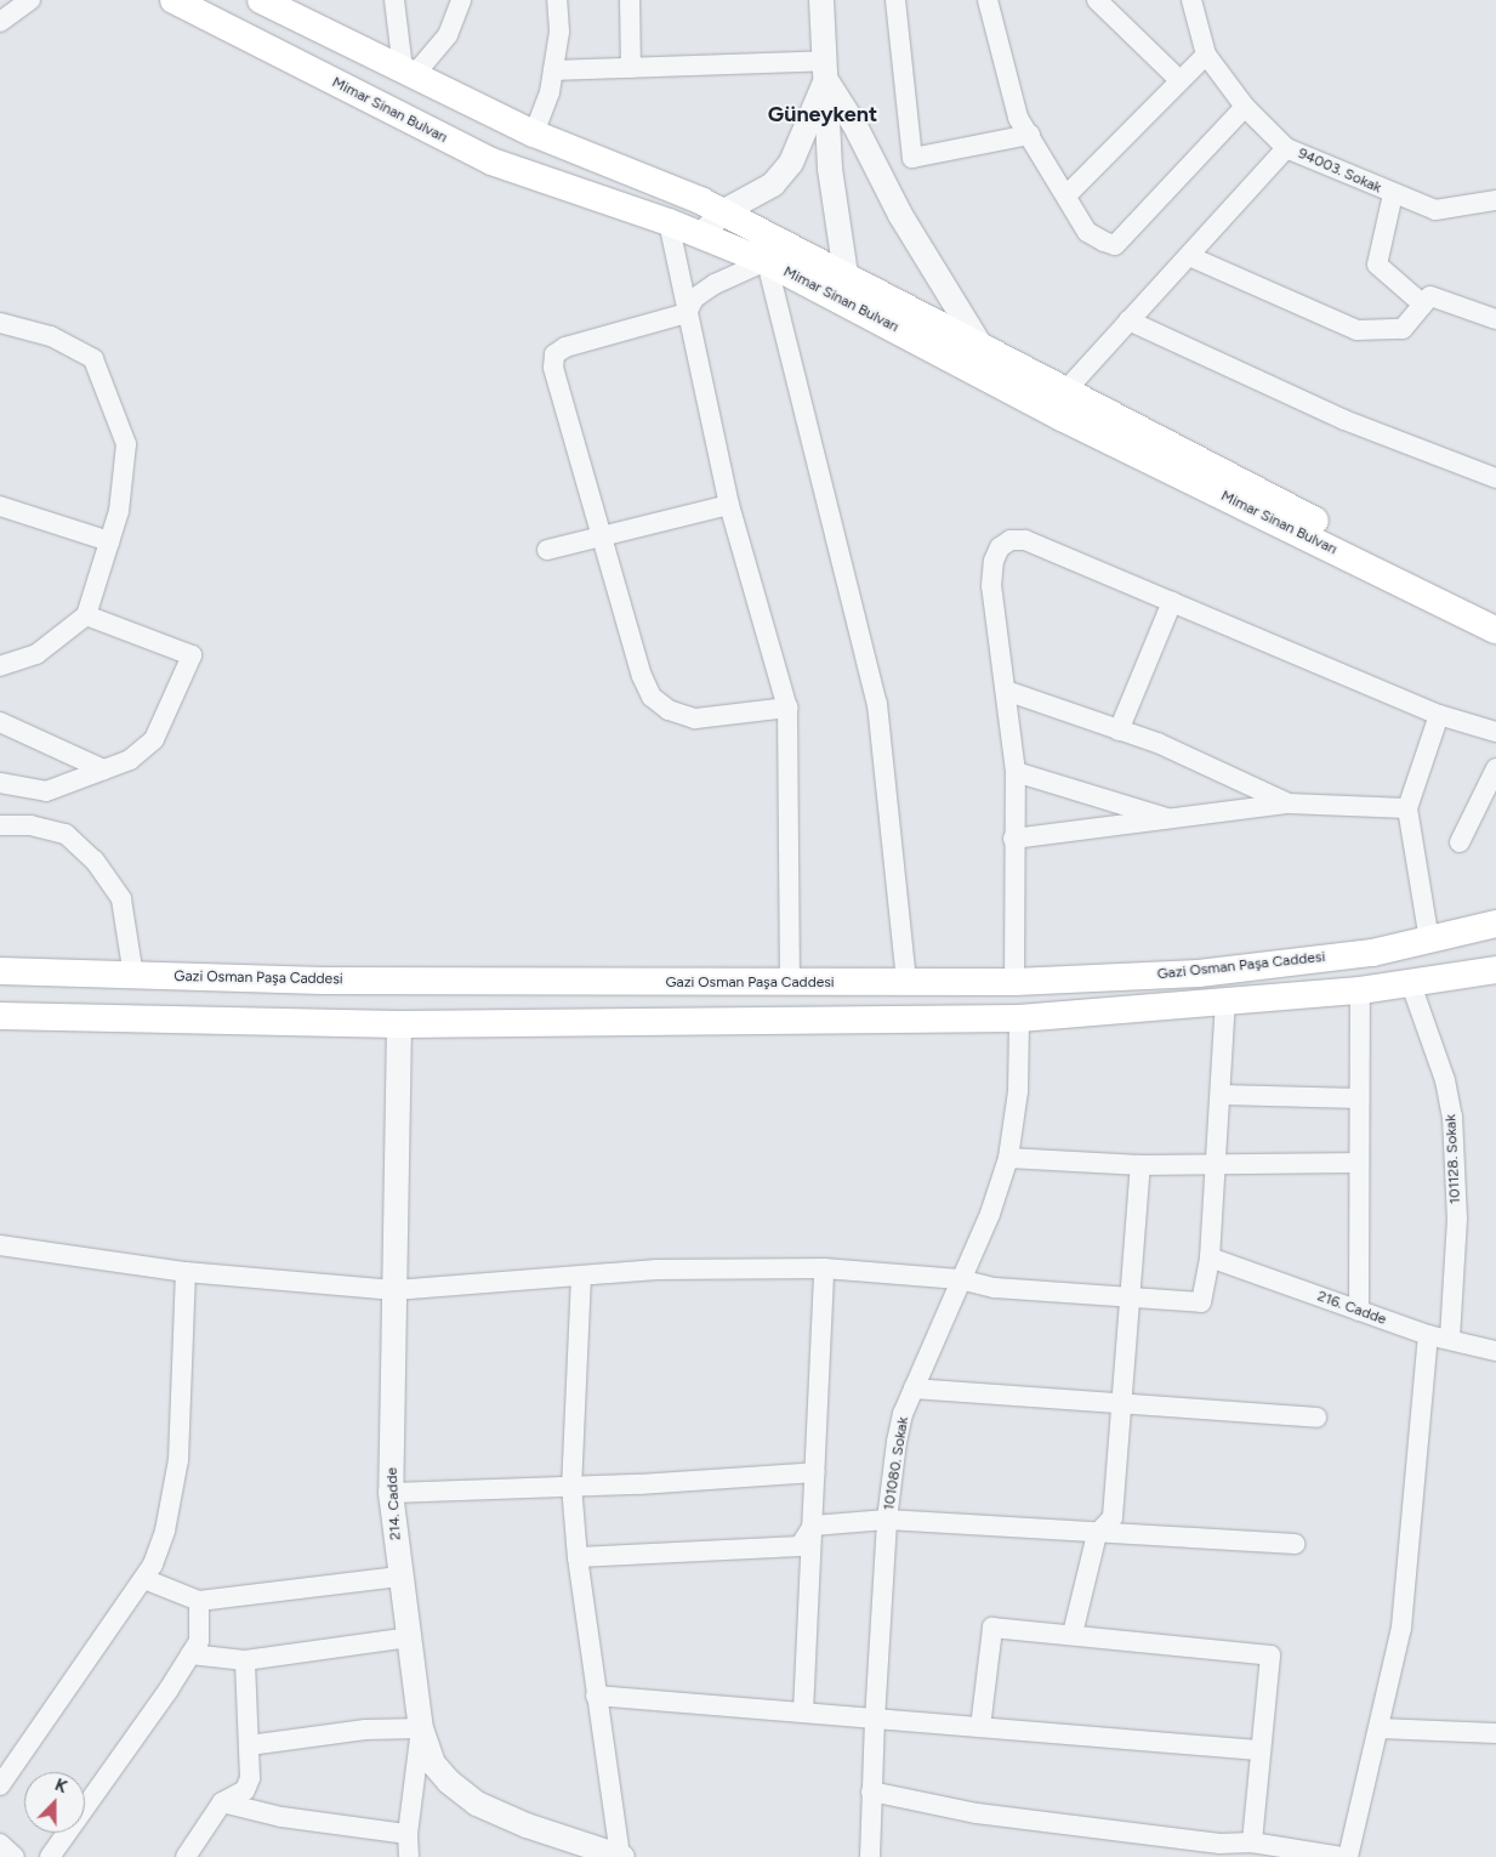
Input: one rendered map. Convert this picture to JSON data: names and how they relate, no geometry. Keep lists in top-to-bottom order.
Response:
{
  "streets": {
    "main road": ["Mimar Sinan Bulvarı", "Gazi Osman Paşa Caddesi"],
    "street": [
      "94003. Sokak",
      "101128. Sokak",
      "216. Cadde",
      "101080. Sokak",
      "214. Cadde"
    ]
  },
  "crossings": [
    ["101128. Sokak", "216. Cadde"]
  ],
  "districts": ["Güneykent"],
  "north": "top"
}
